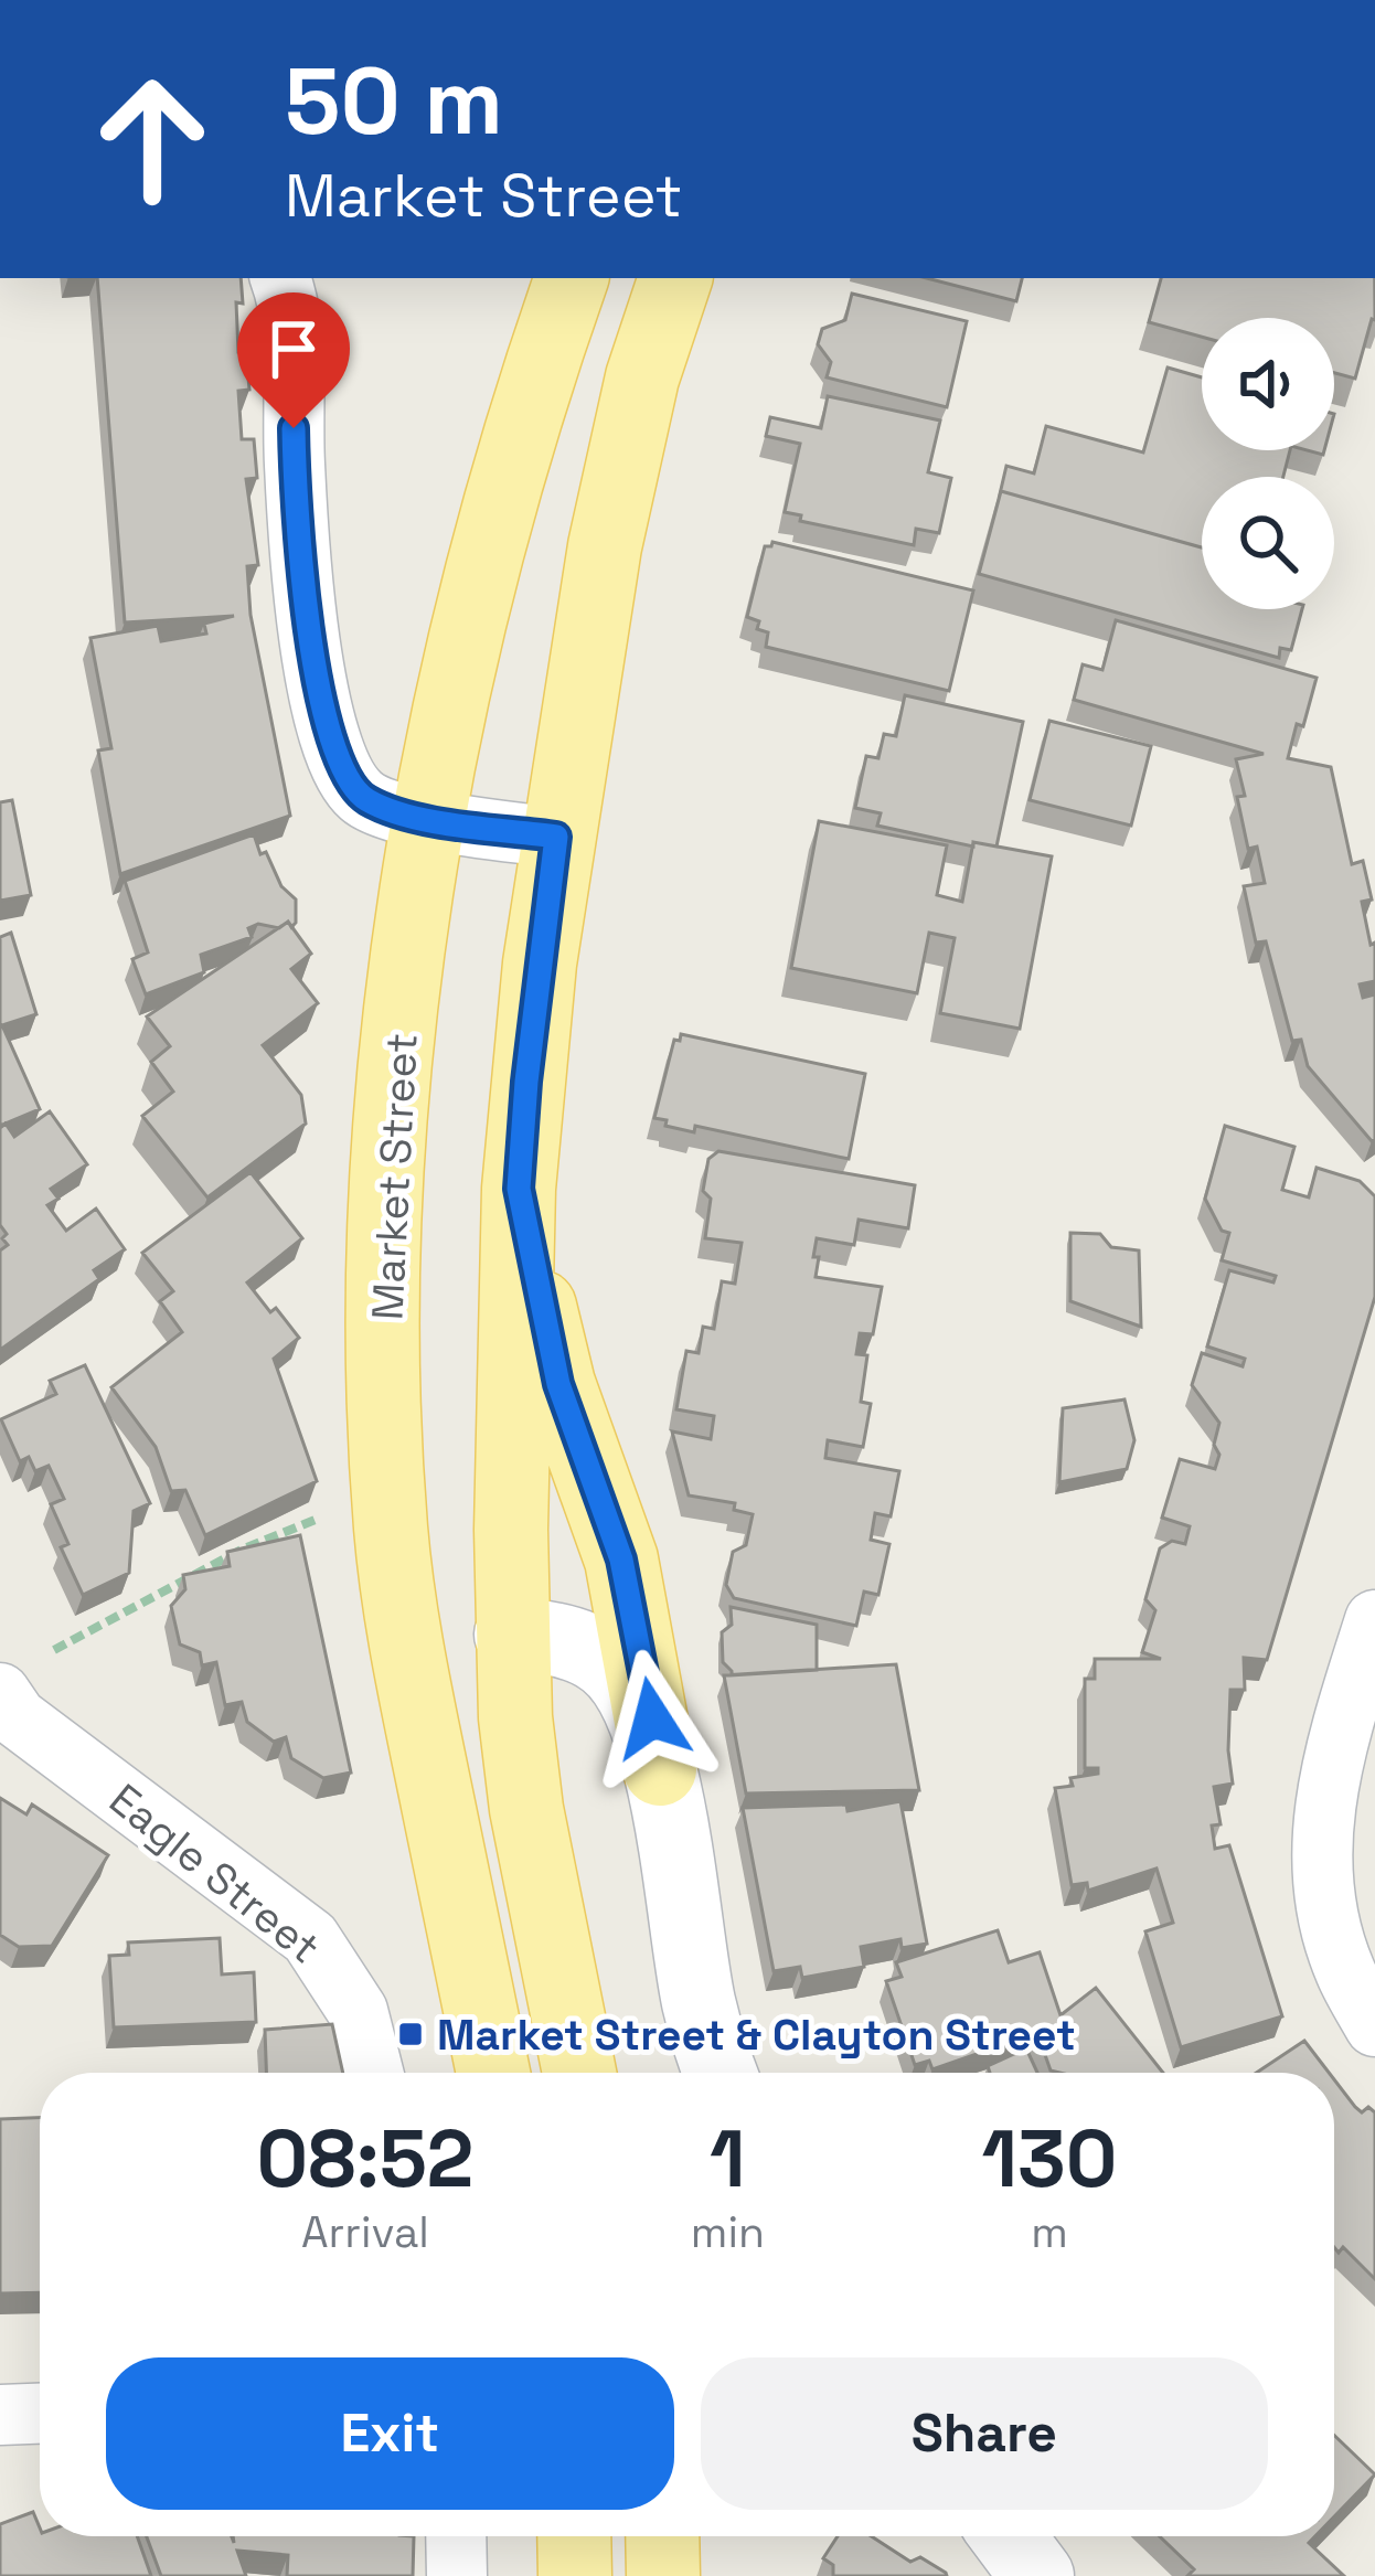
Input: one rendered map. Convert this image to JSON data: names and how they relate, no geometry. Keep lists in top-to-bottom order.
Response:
{
  "streets": {
    "main road": ["Market Street"],
    "street": ["Eagle Street"]
  },
  "places": {
    "transit": ["Market Street & Clayton Street"]
  },
  "page": {
    "turn": ["50 m", "Market Street"],
    "eta": [
      "08:52",
      "Arrival",
      "1",
      "min",
      "130",
      "m"
    ],
    "buttons": ["Exit", "Share"]
  }
}
